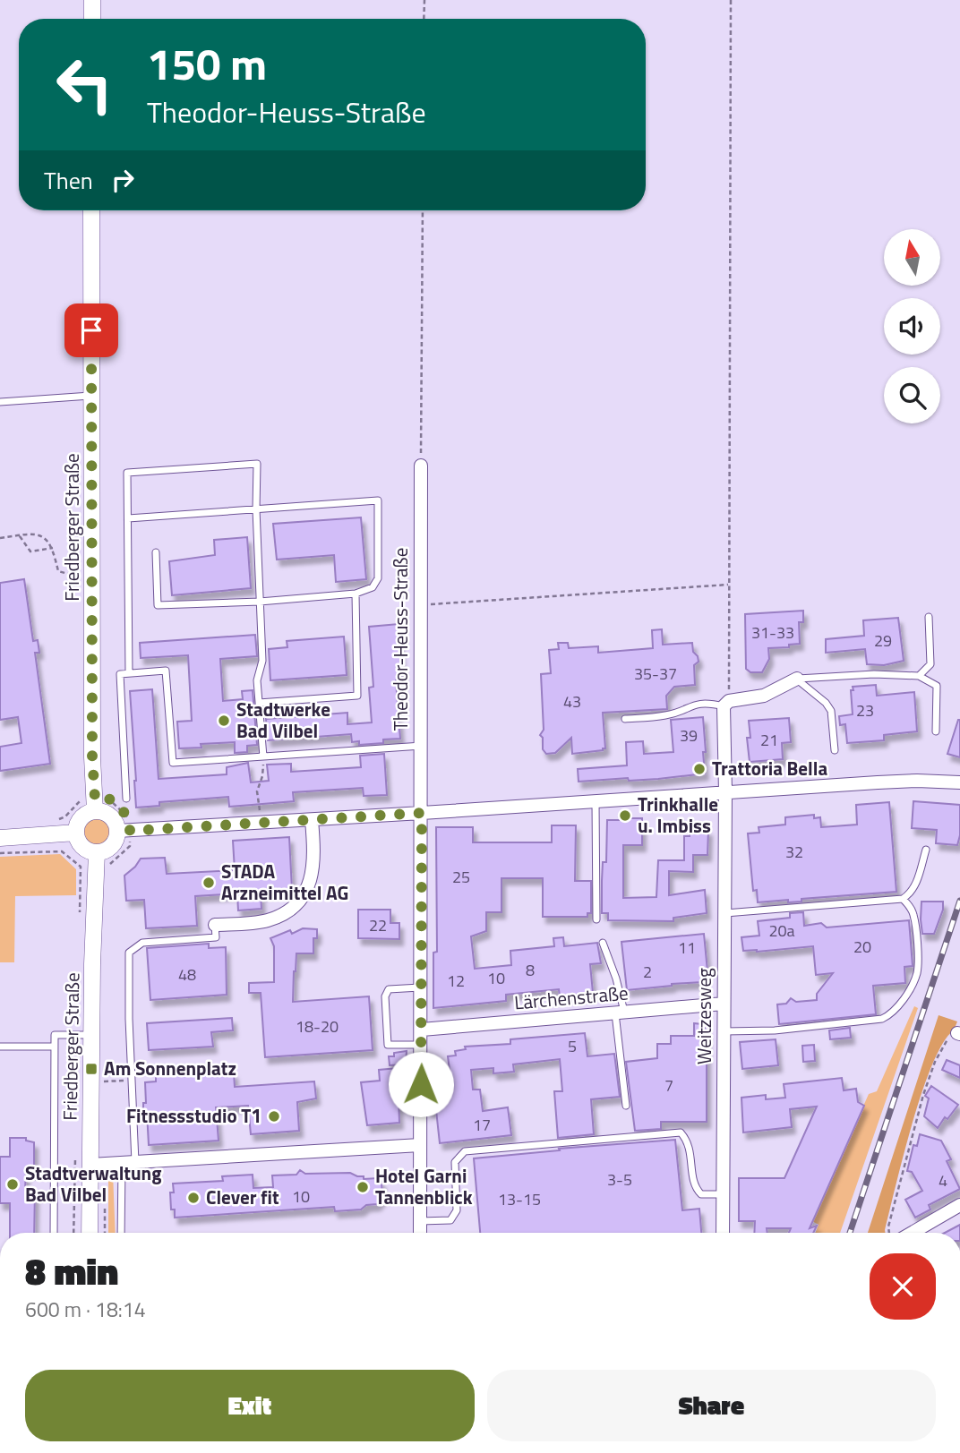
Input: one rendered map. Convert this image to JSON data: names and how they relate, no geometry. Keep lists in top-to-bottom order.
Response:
{
  "streets": {
    "street": [
      "Friedberger Straße",
      "Theodor-Heuss-Straße",
      "Lärchenstraße",
      "Weitzesweg"
    ]
  },
  "crossings": [
    ["Theodor-Heuss-Straße", "Lärchenstraße"],
    ["Lärchenstraße", "Weitzesweg"]
  ],
  "places": {
    "other": [
      "Stadtwerke Bad Vilbel",
      "Trattoria Bella",
      "Trinkhalle u. Imbiss",
      "STADA Arzneimittel AG",
      "Fitnessstudio T1",
      "Stadtverwaltung Bad Vilbel",
      "Hotel Garni Tannenblick",
      "Clever fit"
    ],
    "transit": ["Am Sonnenplatz"]
  },
  "house_numbers": [
    "31-33",
    "29",
    "35-37",
    "43",
    "23",
    "39",
    "21",
    "32",
    "25",
    "22",
    "20a",
    "20",
    "11",
    "8",
    "2",
    "48",
    "10",
    "12",
    "18-20",
    "5",
    "7",
    "17",
    "3-5",
    "4",
    "10",
    "13-15"
  ],
  "north": "top",
  "page": {
    "turn": ["150 m", "Theodor-Heuss-Straße"],
    "then": "Then",
    "heading": ["8 min", "600 m · 18:14"],
    "buttons": ["Exit", "Share"]
  }
}
